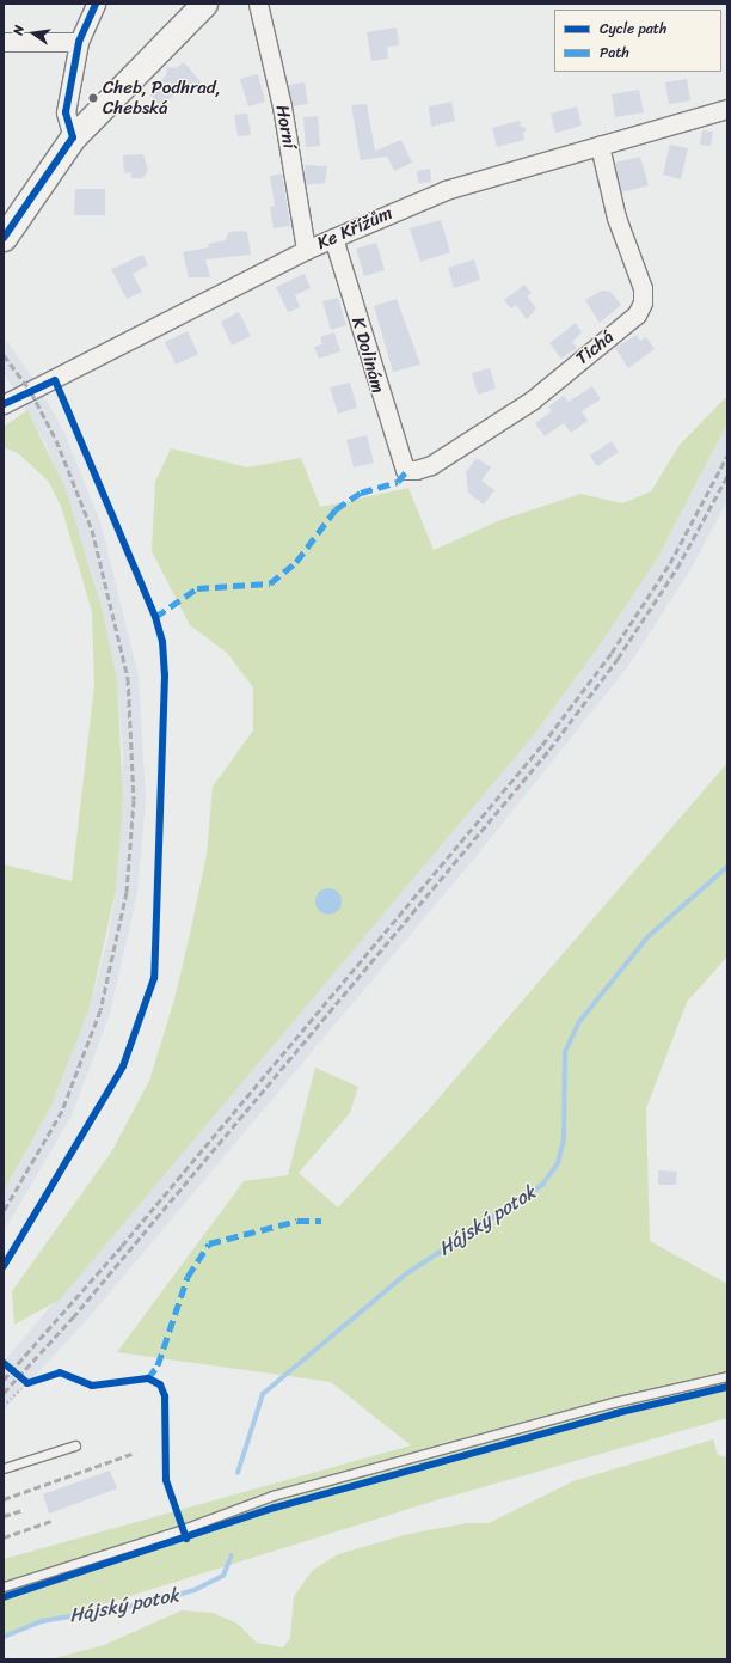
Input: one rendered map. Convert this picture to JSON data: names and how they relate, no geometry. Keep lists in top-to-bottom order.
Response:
{
  "streets": {
    "street": [
      "Horní",
      "Ke Křížům",
      "Tichá",
      "K Dolinám"
    ]
  },
  "crossings": [
    ["Horní", "Ke Křížům"],
    ["Ke Křížům", "Tichá"],
    ["Ke Křížům", "K Dolinám"],
    ["Tichá", "K Dolinám"]
  ],
  "water": ["Hájský potok"],
  "places": ["Cheb, Podhrad, Chebská"],
  "legend": ["Cycle path", "Path"],
  "north": "left"
}
